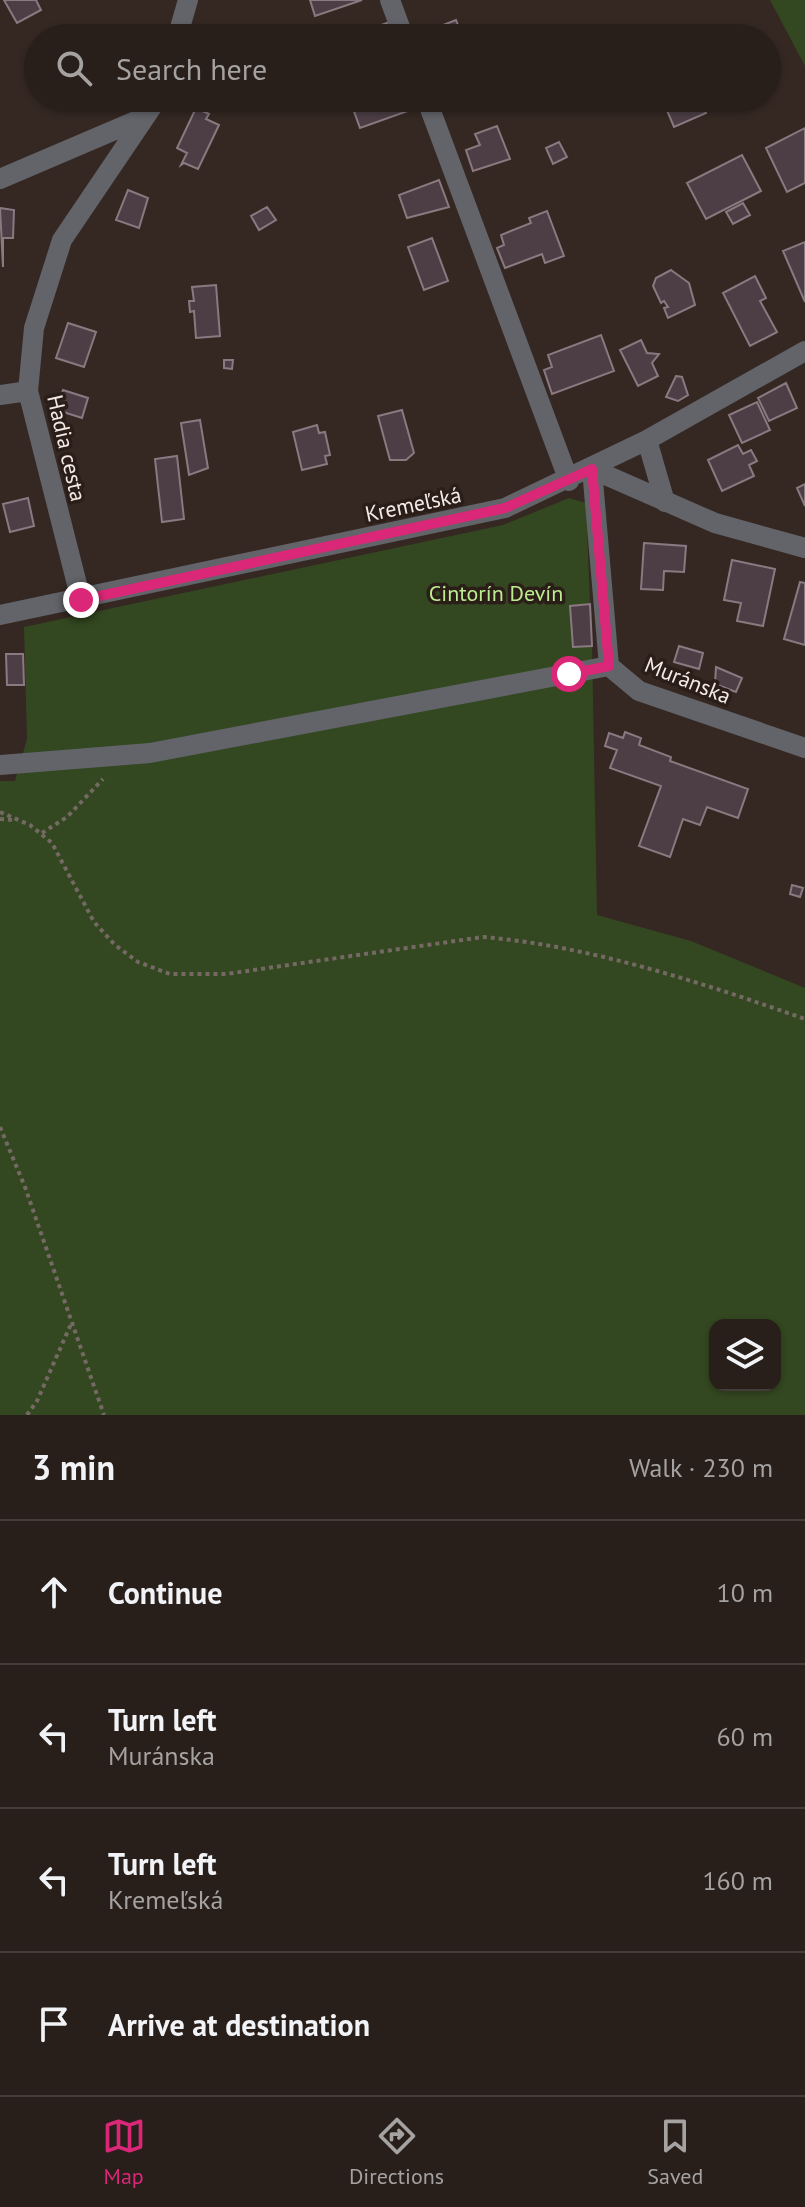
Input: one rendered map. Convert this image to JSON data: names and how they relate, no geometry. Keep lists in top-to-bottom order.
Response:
{
  "streets": {
    "street": ["Hadia cesta", "Kremeľská", "Muránska"]
  },
  "crossings": [
    ["Hadia cesta", "Kremeľská"]
  ],
  "parks": ["Cintorín Devín"],
  "page": {
    "search": "Search here",
    "heading": ["3 min", "Walk · 230 m"],
    "list": [
      ["Continue", "10 m"],
      ["Turn left", "Muránska", "60 m"],
      ["Turn left", "Kremeľská", "160 m"],
      "Arrive at destination"
    ],
    "nav": ["Map", "Directions", "Saved"]
  }
}
